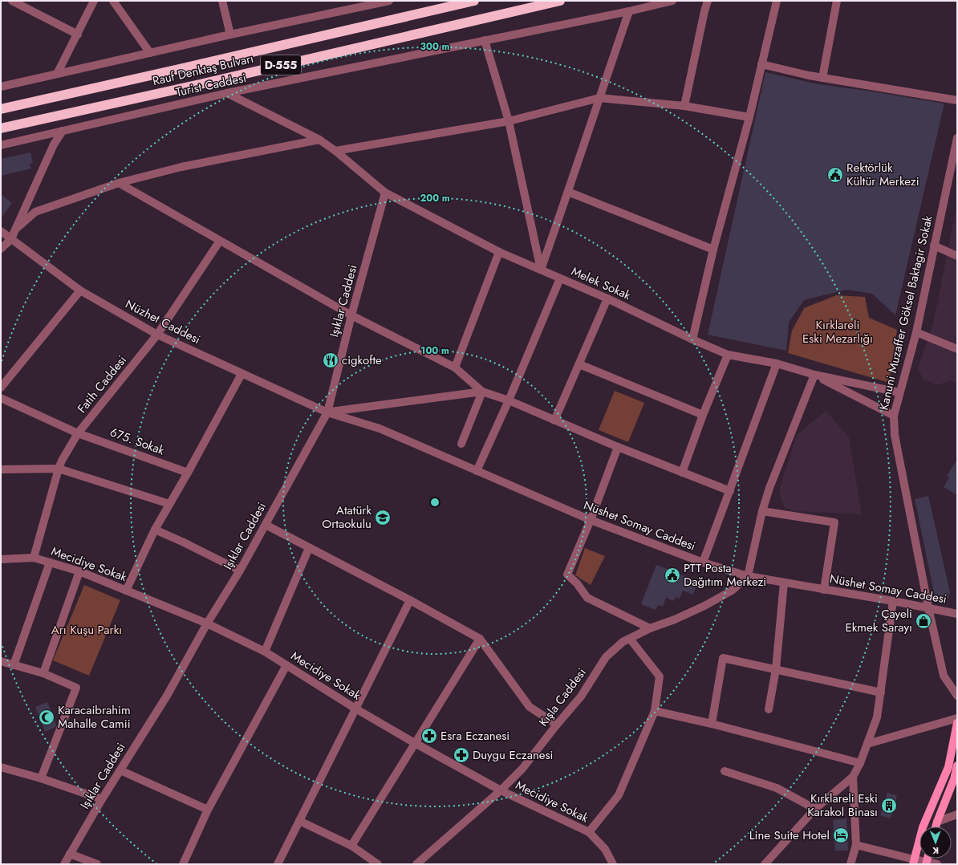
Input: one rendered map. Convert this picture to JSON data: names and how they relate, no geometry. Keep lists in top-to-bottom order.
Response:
{
  "streets": {
    "highway": ["D-555", "Rauf Denktaş Bulvarı"],
    "street": [
      "Turist Caddesi",
      "Melek Sokak",
      "Işıklar Caddesi",
      "Kanuni Muzaffer Göksel Baktagir Sokak",
      "Nüzhet Caddesi",
      "Fatih Caddesi",
      "675. Sokak",
      "Nüshet Somay Caddesi",
      "Mecidiye Sokak",
      "Kışla Caddesi"
    ]
  },
  "crossings": [
    ["Turist Caddesi", "Melek Sokak"],
    ["Melek Sokak", "Işıklar Caddesi"],
    ["Melek Sokak", "Kanuni Muzaffer Göksel Baktagir Sokak"],
    ["Işıklar Caddesi", "Nüzhet Caddesi"],
    ["Işıklar Caddesi", "Nüshet Somay Caddesi"],
    ["Işıklar Caddesi", "Mecidiye Sokak"],
    ["Kanuni Muzaffer Göksel Baktagir Sokak", "Nüshet Somay Caddesi"],
    ["Nüzhet Caddesi", "Fatih Caddesi"],
    ["Nüzhet Caddesi", "Nüshet Somay Caddesi"],
    ["Fatih Caddesi", "675. Sokak"],
    ["Fatih Caddesi", "Mecidiye Sokak"],
    ["Nüshet Somay Caddesi", "Kışla Caddesi"],
    ["Mecidiye Sokak", "Kışla Caddesi"]
  ],
  "parks": ["Kırklareli Eski Mezarlığı", "Arı Kuşu Parkı"],
  "places": {
    "public building": ["Rektörlük Kültür Merkezi", "PTT Posta Dağıtım Merkezi"],
    "restaurant": ["cigkofte"],
    "school or university": ["Atatürk Ortaokulu"],
    "shop": ["Çayeli Ekmek Sarayı"],
    "mosque": ["Karacaibrahim Mahalle Camii"],
    "pharmacy": ["Esra Eczanesi", "Duygu Eczanesi"],
    "building": ["Kırklareli Eski Karakol Binası"],
    "hotel": ["Line Suite Hotel"]
  },
  "north": "bottom",
  "rings": ["300 m", "200 m", "100 m"]
}
